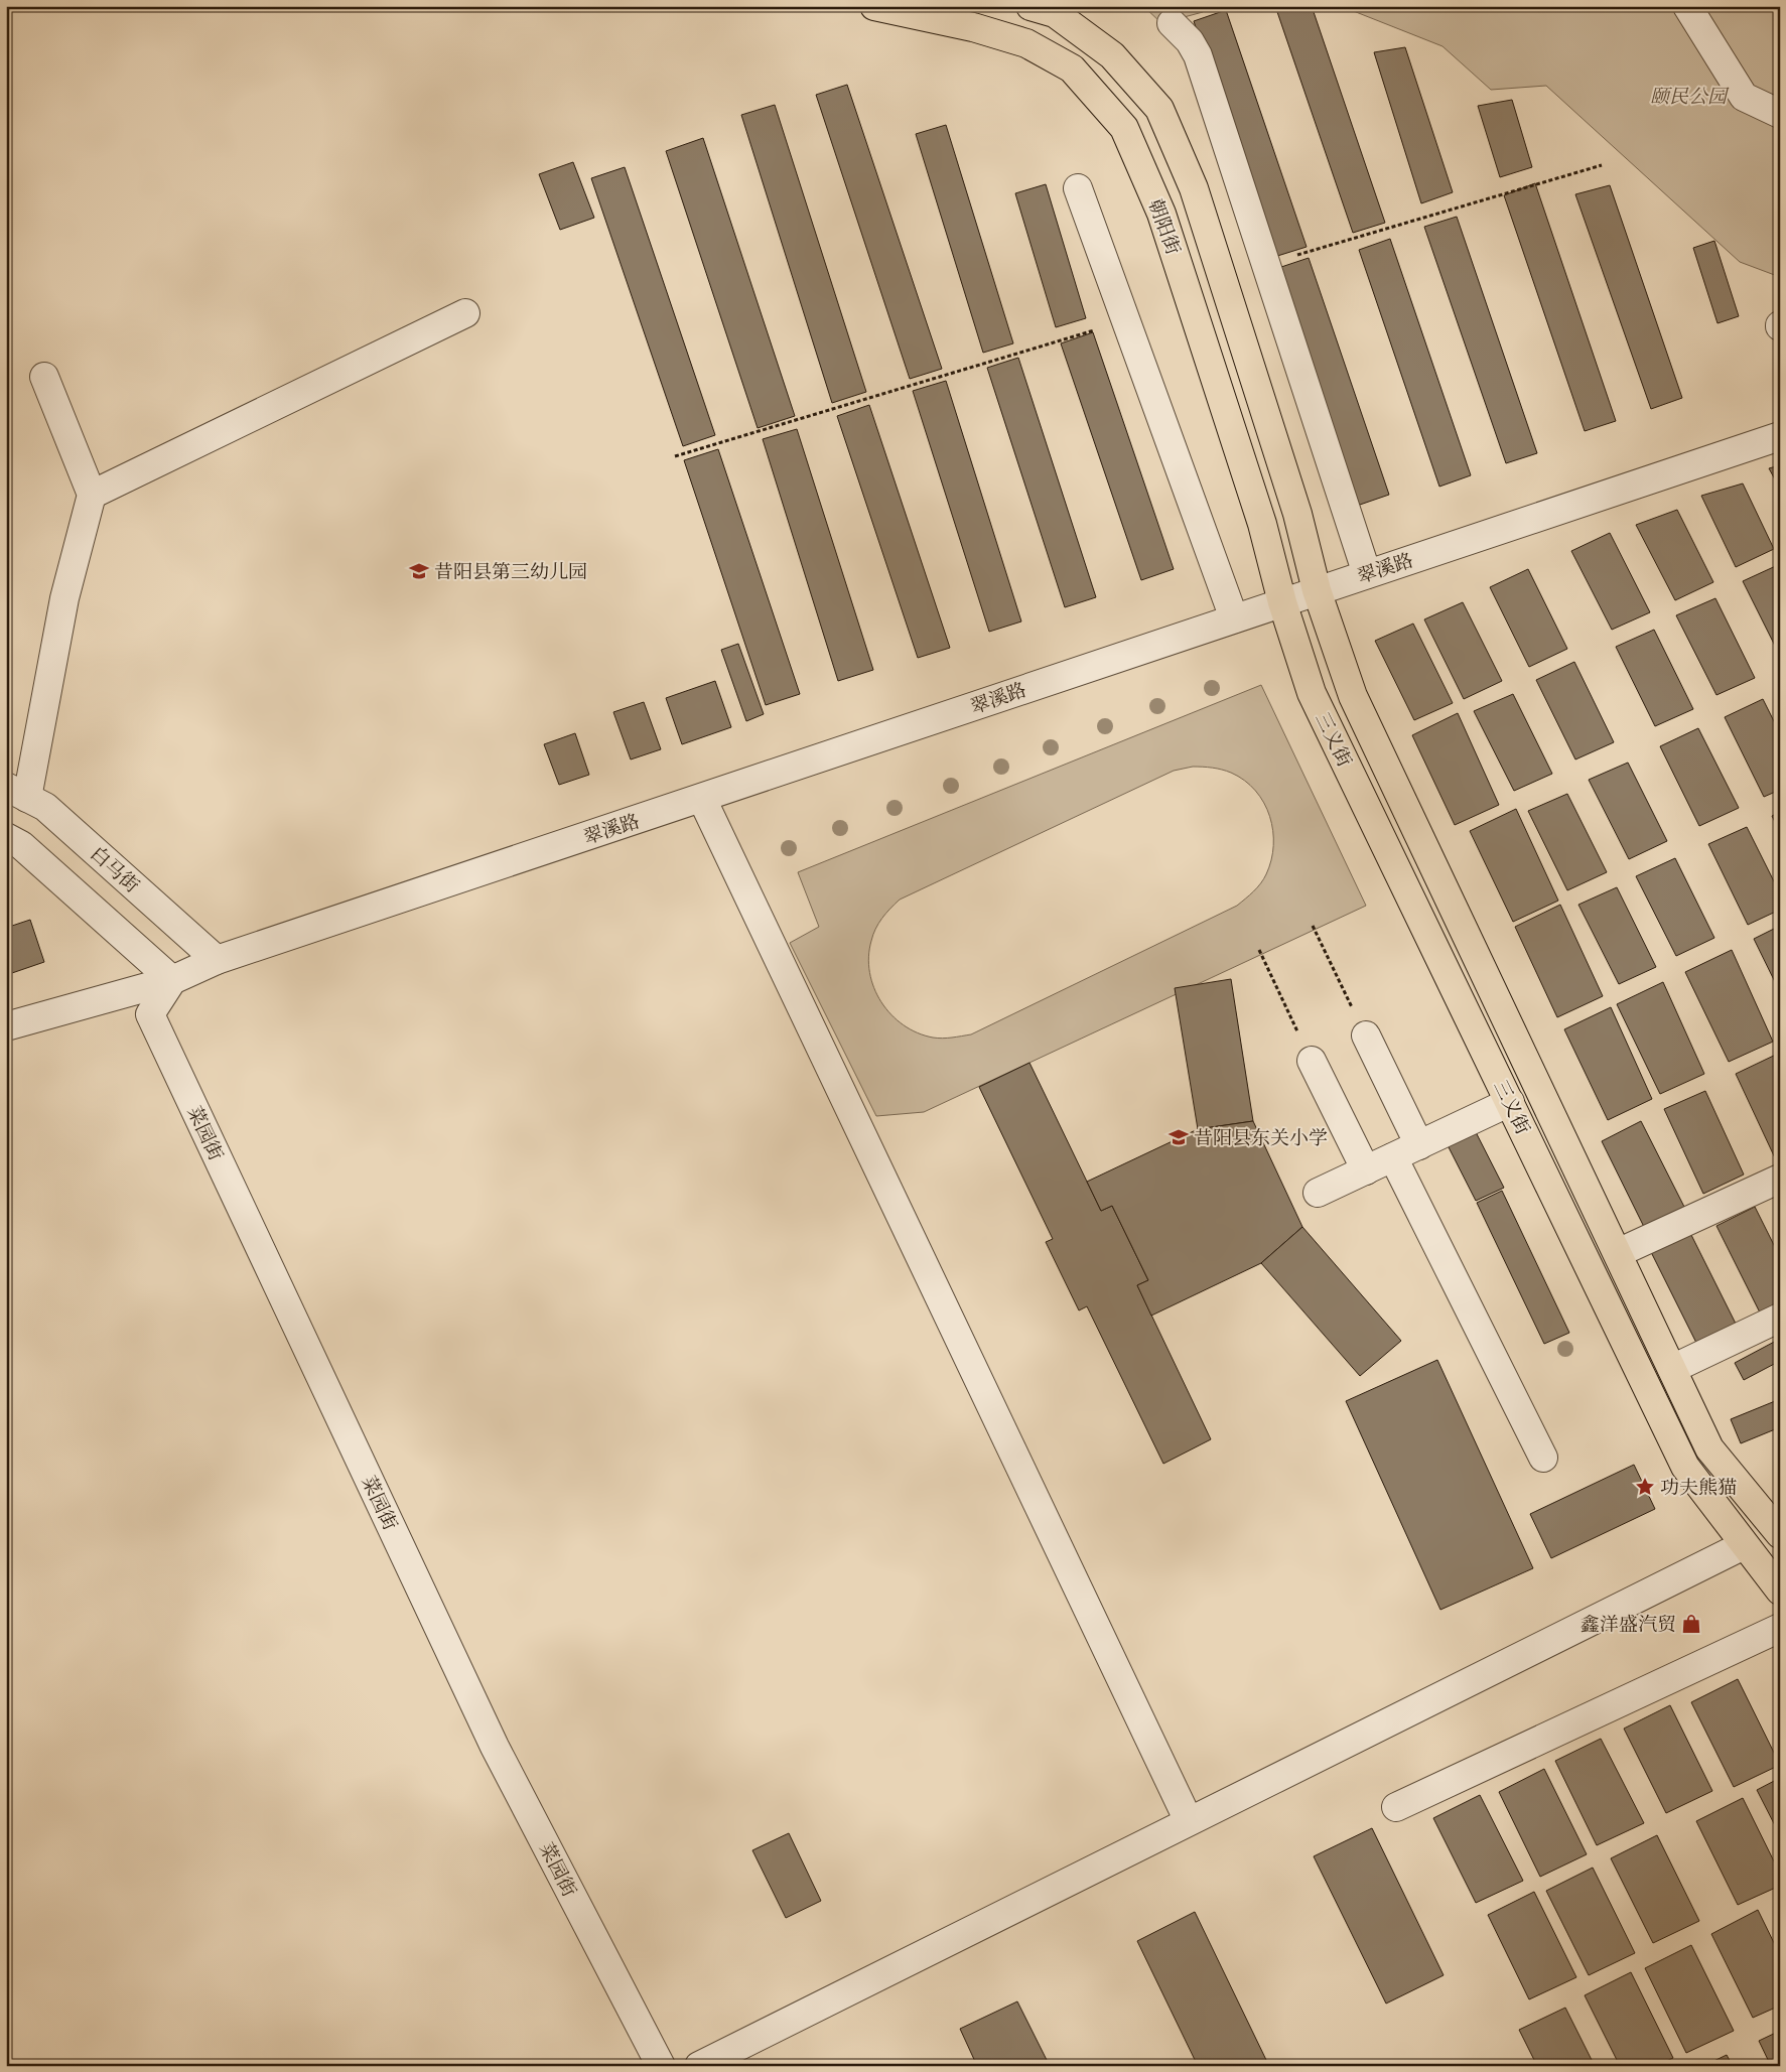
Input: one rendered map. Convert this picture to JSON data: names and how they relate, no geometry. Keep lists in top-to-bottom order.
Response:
{
  "streets": {
    "main road": ["朝阳街", "三义街"],
    "street": ["翠溪路", "白马街", "菜园街"]
  },
  "crossings": [
    ["朝阳街", "翠溪路"],
    ["朝阳街", "三义街"],
    ["翠溪路", "三义街"],
    ["翠溪路", "白马街"]
  ],
  "parks": ["颐民公园"],
  "places": {
    "school or university": ["昔阳县第三幼儿园", "昔阳县东关小学"],
    "place": ["功夫熊猫"],
    "shop": ["鑫洋盛汽贸"]
  }
}
